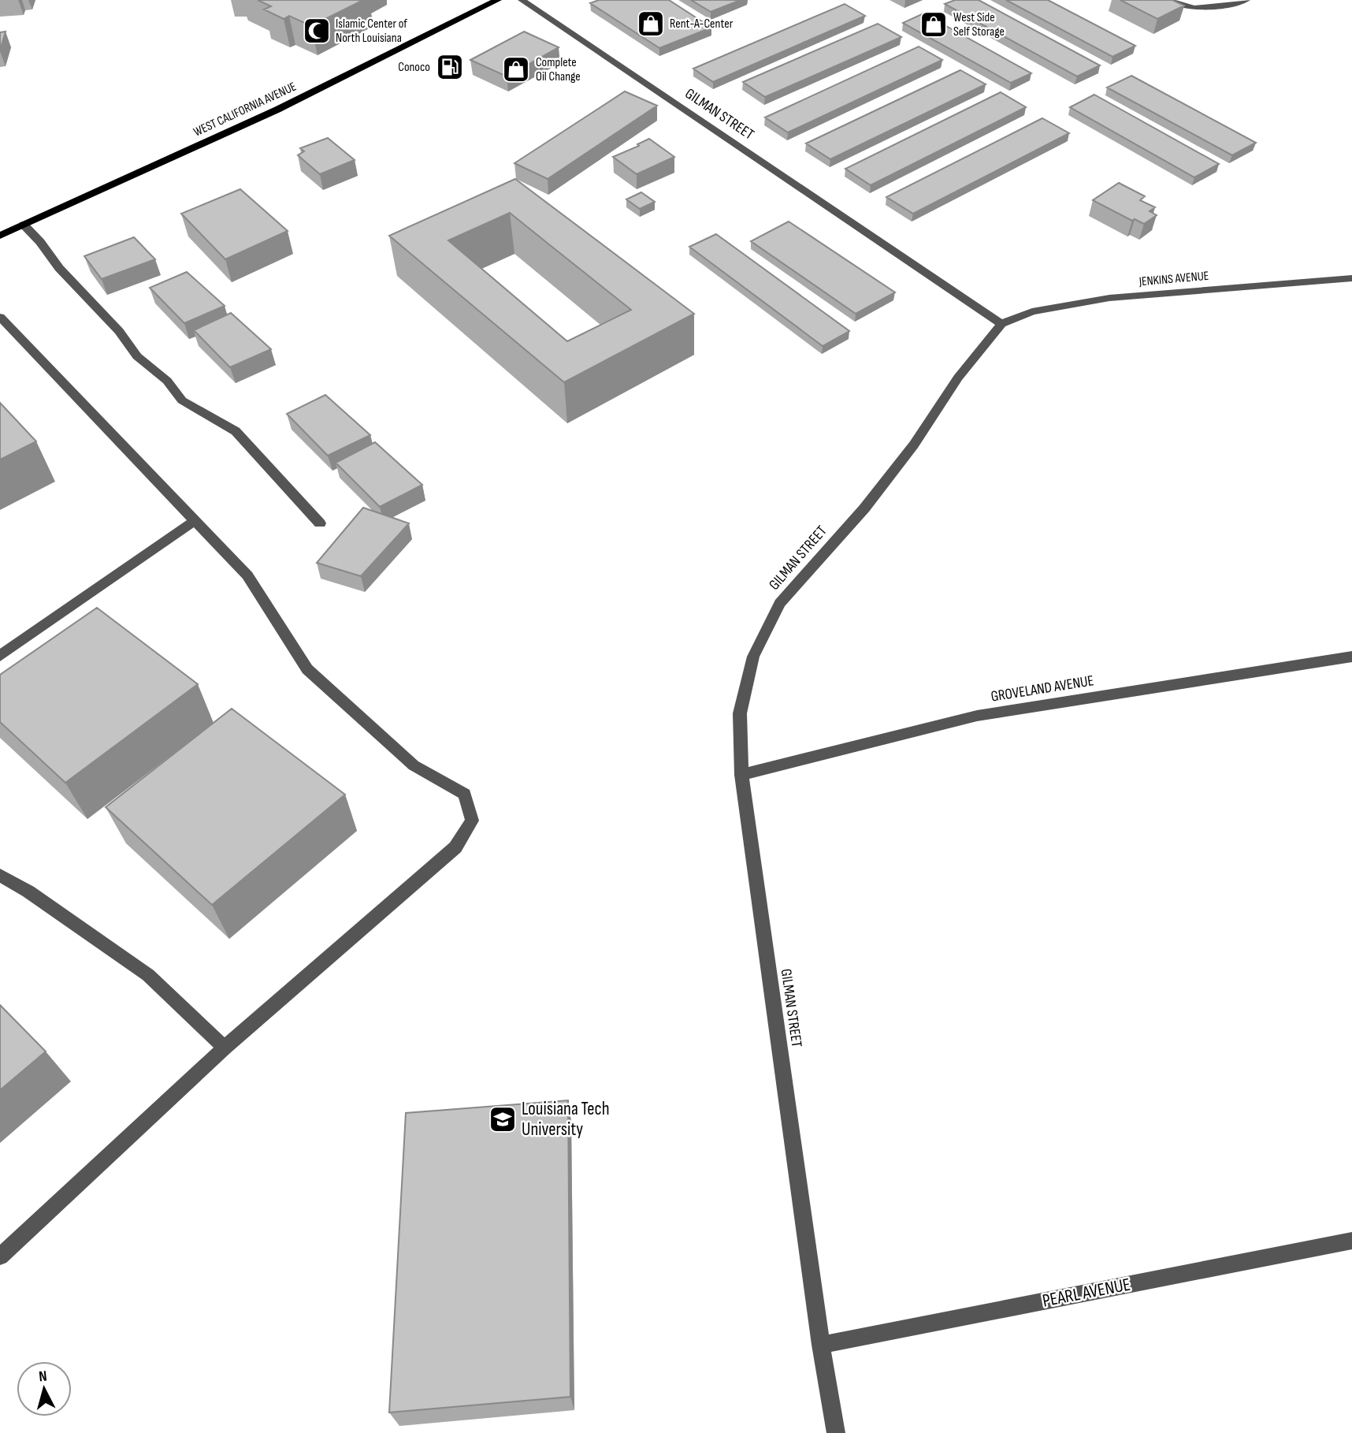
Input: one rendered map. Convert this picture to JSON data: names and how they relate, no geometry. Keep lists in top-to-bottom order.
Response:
{
  "streets": {
    "main road": ["WEST CALIFORNIA AVENUE"],
    "street": [
      "GILMAN STREET",
      "JENKINS AVENUE",
      "GROVELAND AVENUE",
      "PEARL AVENUE"
    ]
  },
  "crossings": [
    ["GILMAN STREET", "JENKINS AVENUE"],
    ["GILMAN STREET", "GROVELAND AVENUE"],
    ["GILMAN STREET", "PEARL AVENUE"]
  ],
  "places": {
    "shop": ["Rent-A-Center", "West Side Self Storage", "Complete Oil Change"],
    "mosque": ["Islamic Center of North Louisiana"],
    "fuel station": ["Conoco"],
    "school or university": ["Louisiana Tech University"]
  },
  "north": "top"
}
